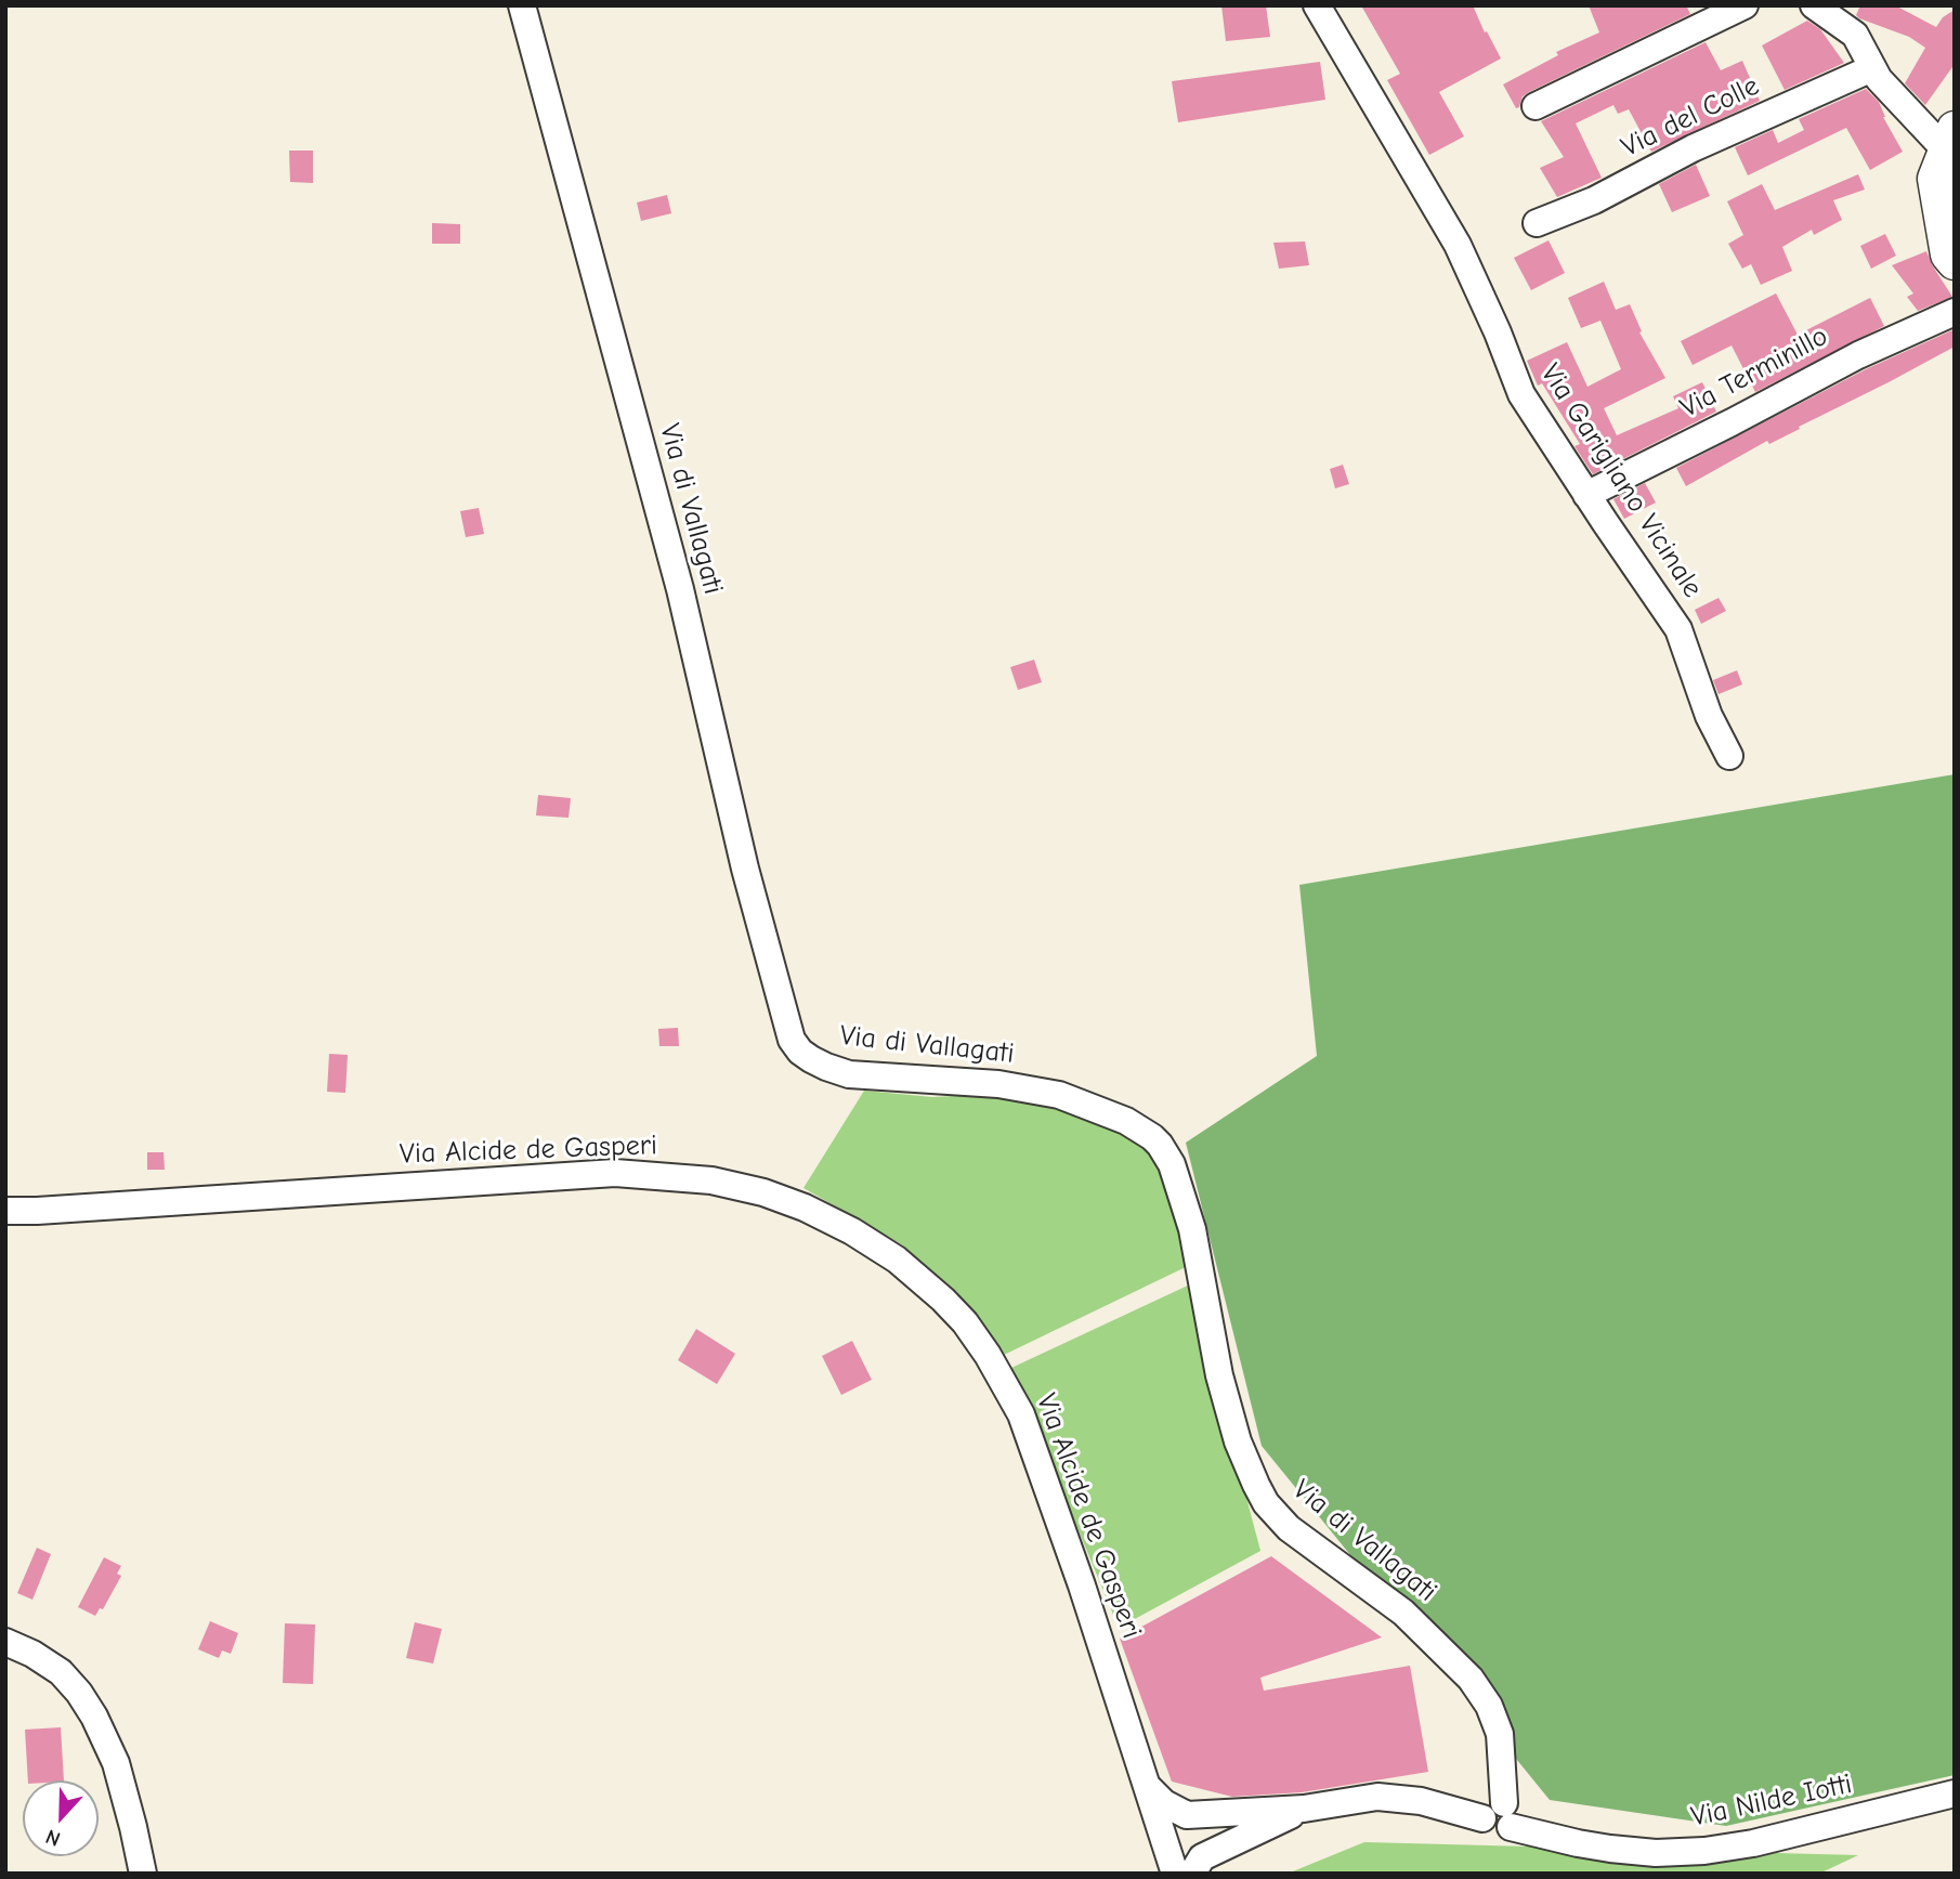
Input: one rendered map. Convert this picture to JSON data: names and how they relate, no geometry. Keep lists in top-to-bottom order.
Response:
{
  "streets": {
    "street": [
      "Via del Colle",
      "Via Terminillo",
      "Via Garigliano Vicinale",
      "Via di Vallagati",
      "Via Alcide de Gasperi",
      "Via Nilde Iotti"
    ]
  },
  "crossings": [
    ["Via Terminillo", "Via Garigliano Vicinale"],
    ["Via di Vallagati", "Via Nilde Iotti"]
  ],
  "north": "bottom"
}
